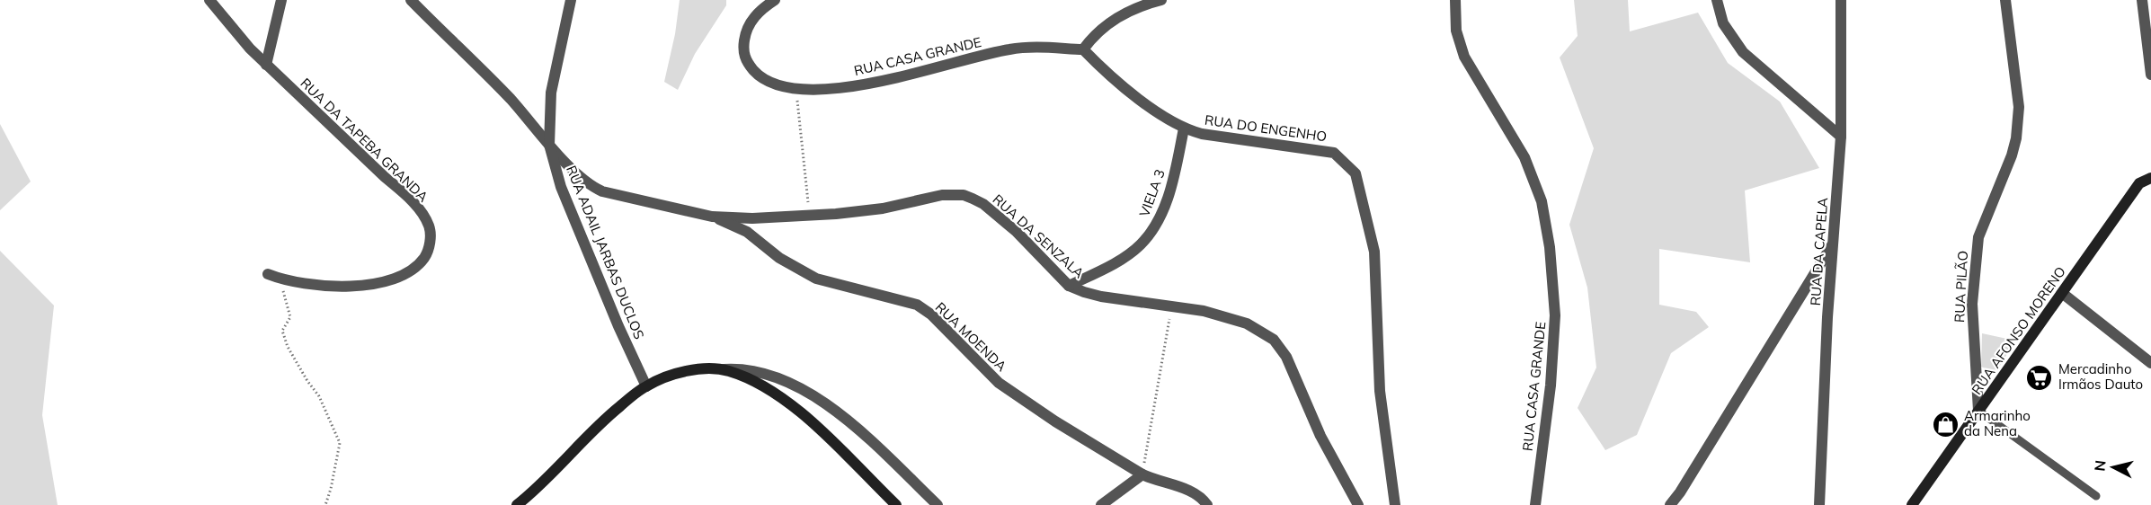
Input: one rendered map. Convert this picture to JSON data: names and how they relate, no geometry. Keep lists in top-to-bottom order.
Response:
{
  "streets": {
    "main road": ["RUA AFONSO MORENO"],
    "street": [
      "RUA CASA GRANDE",
      "RUA DO ENGENHO",
      "RUA DA TAPEBA GRANDA",
      "VIELA 3",
      "RUA DA SENZALA",
      "RUA DA CAPELA",
      "RUA ADAIL JARBAS DUCLOS",
      "RUA PILÃO",
      "RUA MOENDA"
    ]
  },
  "crossings": [
    ["RUA CASA GRANDE", "RUA DO ENGENHO"],
    ["RUA DO ENGENHO", "VIELA 3"],
    ["VIELA 3", "RUA DA SENZALA"],
    ["RUA DA SENZALA", "RUA ADAIL JARBAS DUCLOS"],
    ["RUA DA SENZALA", "RUA MOENDA"],
    ["RUA PILÃO", "RUA AFONSO MORENO"]
  ],
  "places": {
    "supermarket": ["Mercadinho Irmãos Dauto"],
    "shop": ["Armarinho da Nena"]
  },
  "north": "left"
}
